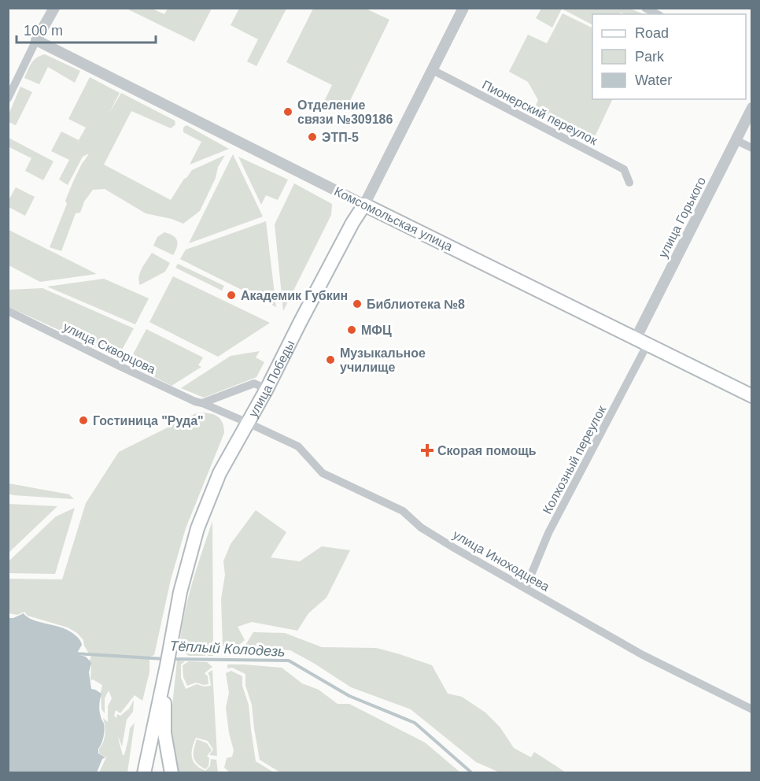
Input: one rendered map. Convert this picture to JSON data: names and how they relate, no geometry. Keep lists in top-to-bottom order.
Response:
{
  "streets": {
    "main road": ["Комсомольская улица", "улица Победы"],
    "street": [
      "Пионерский переулок",
      "улица Горького",
      "улица Скворцова",
      "Колхозный переулок",
      "улица Иноходцева"
    ]
  },
  "crossings": [
    ["Пионерский переулок", "улица Победы"],
    ["улица Горького", "Комсомольская улица"],
    ["улица Горького", "Колхозный переулок"],
    ["Комсомольская улица", "улица Победы"],
    ["Комсомольская улица", "Колхозный переулок"],
    ["улица Скворцова", "улица Победы"],
    ["улица Скворцова", "улица Иноходцева"],
    ["улица Победы", "улица Иноходцева"],
    ["Колхозный переулок", "улица Иноходцева"]
  ],
  "water": ["Тёплый Колодезь"],
  "places": {
    "other": [
      "Отделение связи №309186",
      "ЭТП-5",
      "Академик Губкин",
      "Библиотека №8",
      "МФЦ",
      "Музыкальное училище",
      "Гостиница \"Руда\""
    ],
    "health": ["Скорая помощь"]
  },
  "legend": ["Road", "Park", "Water"],
  "scale_bar": "100 m"
}
